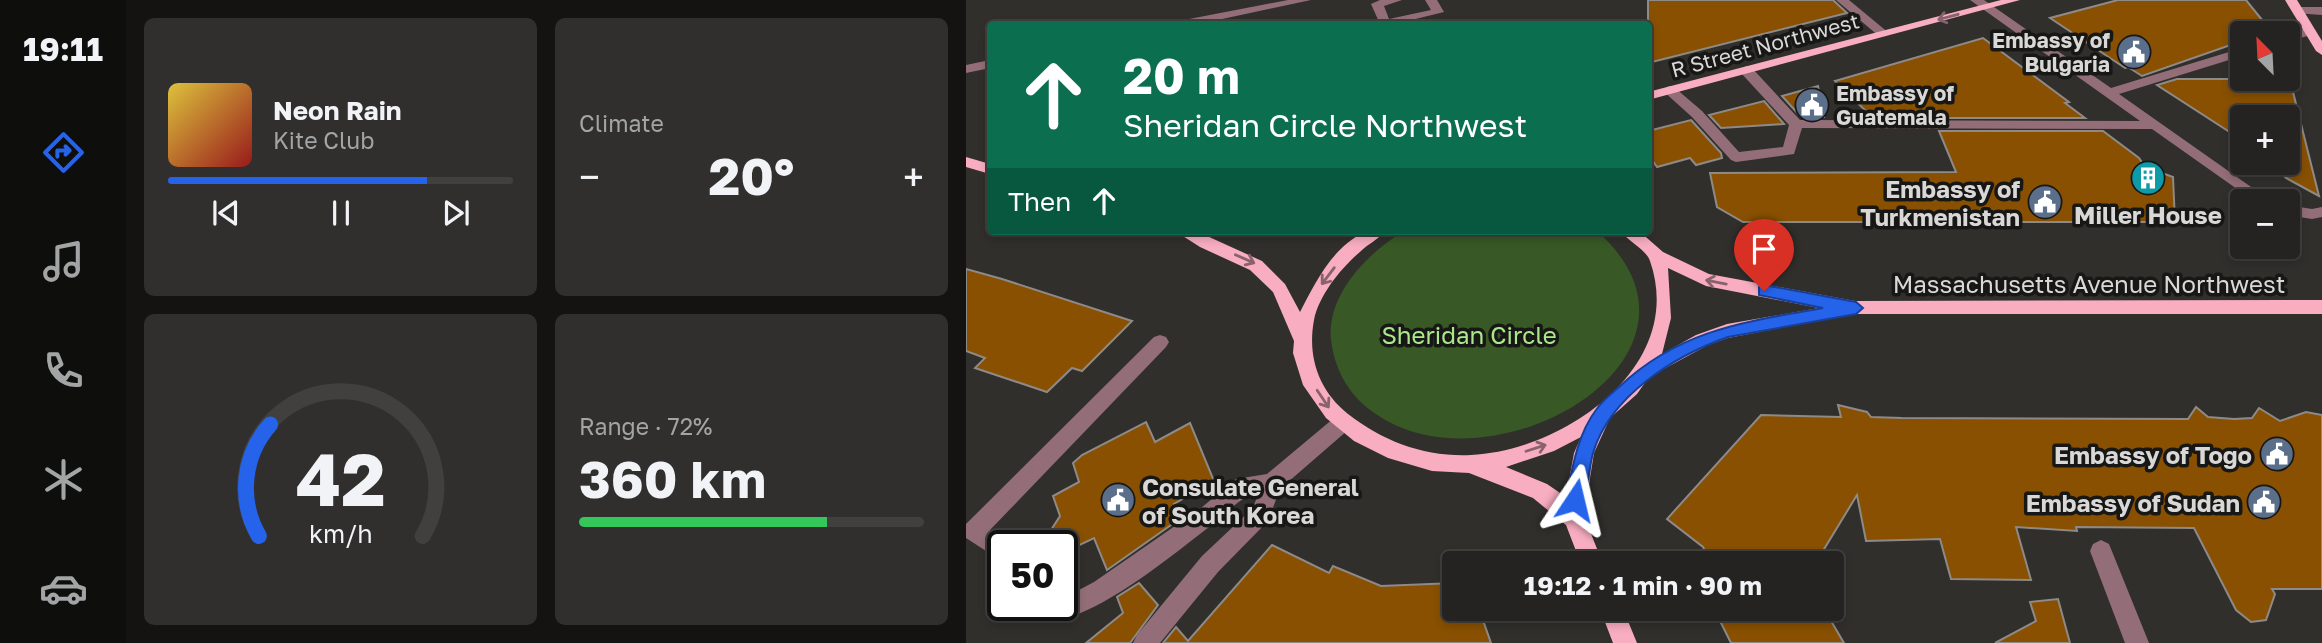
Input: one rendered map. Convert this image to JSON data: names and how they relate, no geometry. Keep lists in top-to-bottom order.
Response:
{
  "streets": {
    "main road": ["R Street Northwest", "Massachusetts Avenue Northwest"]
  },
  "parks": ["Sheridan Circle"],
  "places": {
    "public building": [
      "Embassy of Bulgaria",
      "Embassy of Guatemala",
      "Embassy of Turkmenistan",
      "Embassy of Togo",
      "Consulate General of South Korea",
      "Embassy of Sudan"
    ],
    "building": ["Miller House"]
  },
  "north": "top left",
  "page": {
    "tabs": "19:11",
    "tile": [
      "Climate",
      ["Range · 72%", "360 km"]
    ],
    "map_buttons": ["+", "−"],
    "turn": ["20 m", "Sheridan Circle Northwest"],
    "song": ["Neon Rain", "Kite Club"],
    "heat": ["−", "20°", "+"],
    "then": "Then",
    "limit": "50",
    "trip": "19:12 · 1 min · 90 m",
    "gauge": ["42", "km/h"]
  }
}
